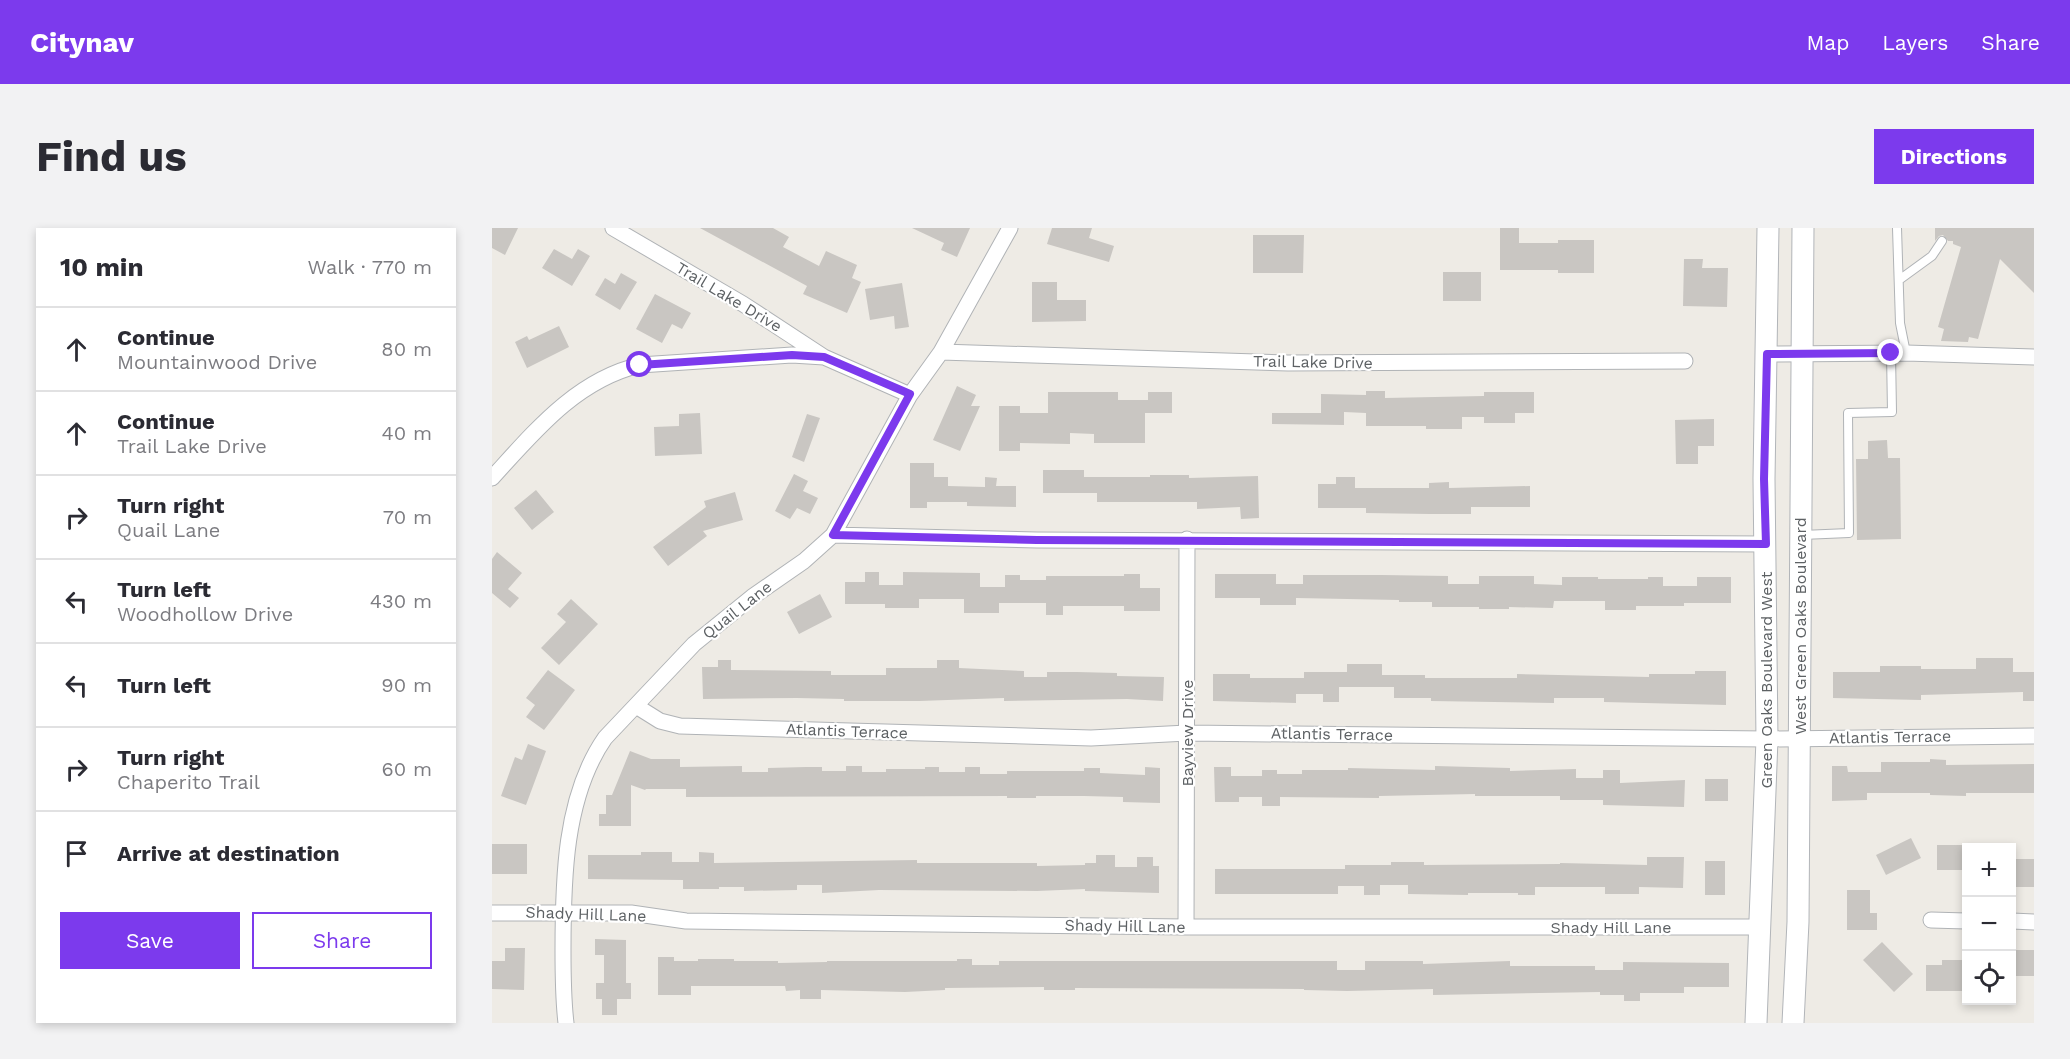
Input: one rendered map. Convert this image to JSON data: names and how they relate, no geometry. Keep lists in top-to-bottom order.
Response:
{
  "streets": {
    "main road": ["West Green Oaks Boulevard", "Green Oaks Boulevard West"],
    "street": [
      "Trail Lake Drive",
      "Quail Lane",
      "Atlantis Terrace",
      "Bayview Drive",
      "Shady Hill Lane"
    ]
  },
  "crossings": [
    ["Trail Lake Drive", "Quail Lane"],
    ["Quail Lane", "Atlantis Terrace"],
    ["Quail Lane", "Shady Hill Lane"],
    ["West Green Oaks Boulevard", "Atlantis Terrace"],
    ["Green Oaks Boulevard West", "Atlantis Terrace"],
    ["Green Oaks Boulevard West", "Shady Hill Lane"],
    ["Atlantis Terrace", "Bayview Drive"],
    ["Bayview Drive", "Shady Hill Lane"]
  ],
  "page": {
    "header": "Citynav",
    "nav": ["Map", "Layers", "Share"],
    "buttons": [
      "Directions",
      ["Save", "Share"]
    ],
    "title": "Find us",
    "heading": ["10 min", "Walk · 770 m"],
    "list": [
      ["Continue", "Mountainwood Drive", "80 m"],
      ["Continue", "Trail Lake Drive", "40 m"],
      ["Turn right", "Quail Lane", "70 m"],
      ["Turn left", "Woodhollow Drive", "430 m"],
      ["Turn left", "90 m"],
      ["Turn right", "Chaperito Trail", "60 m"],
      "Arrive at destination"
    ],
    "map_buttons": ["+", "−"]
  }
}
